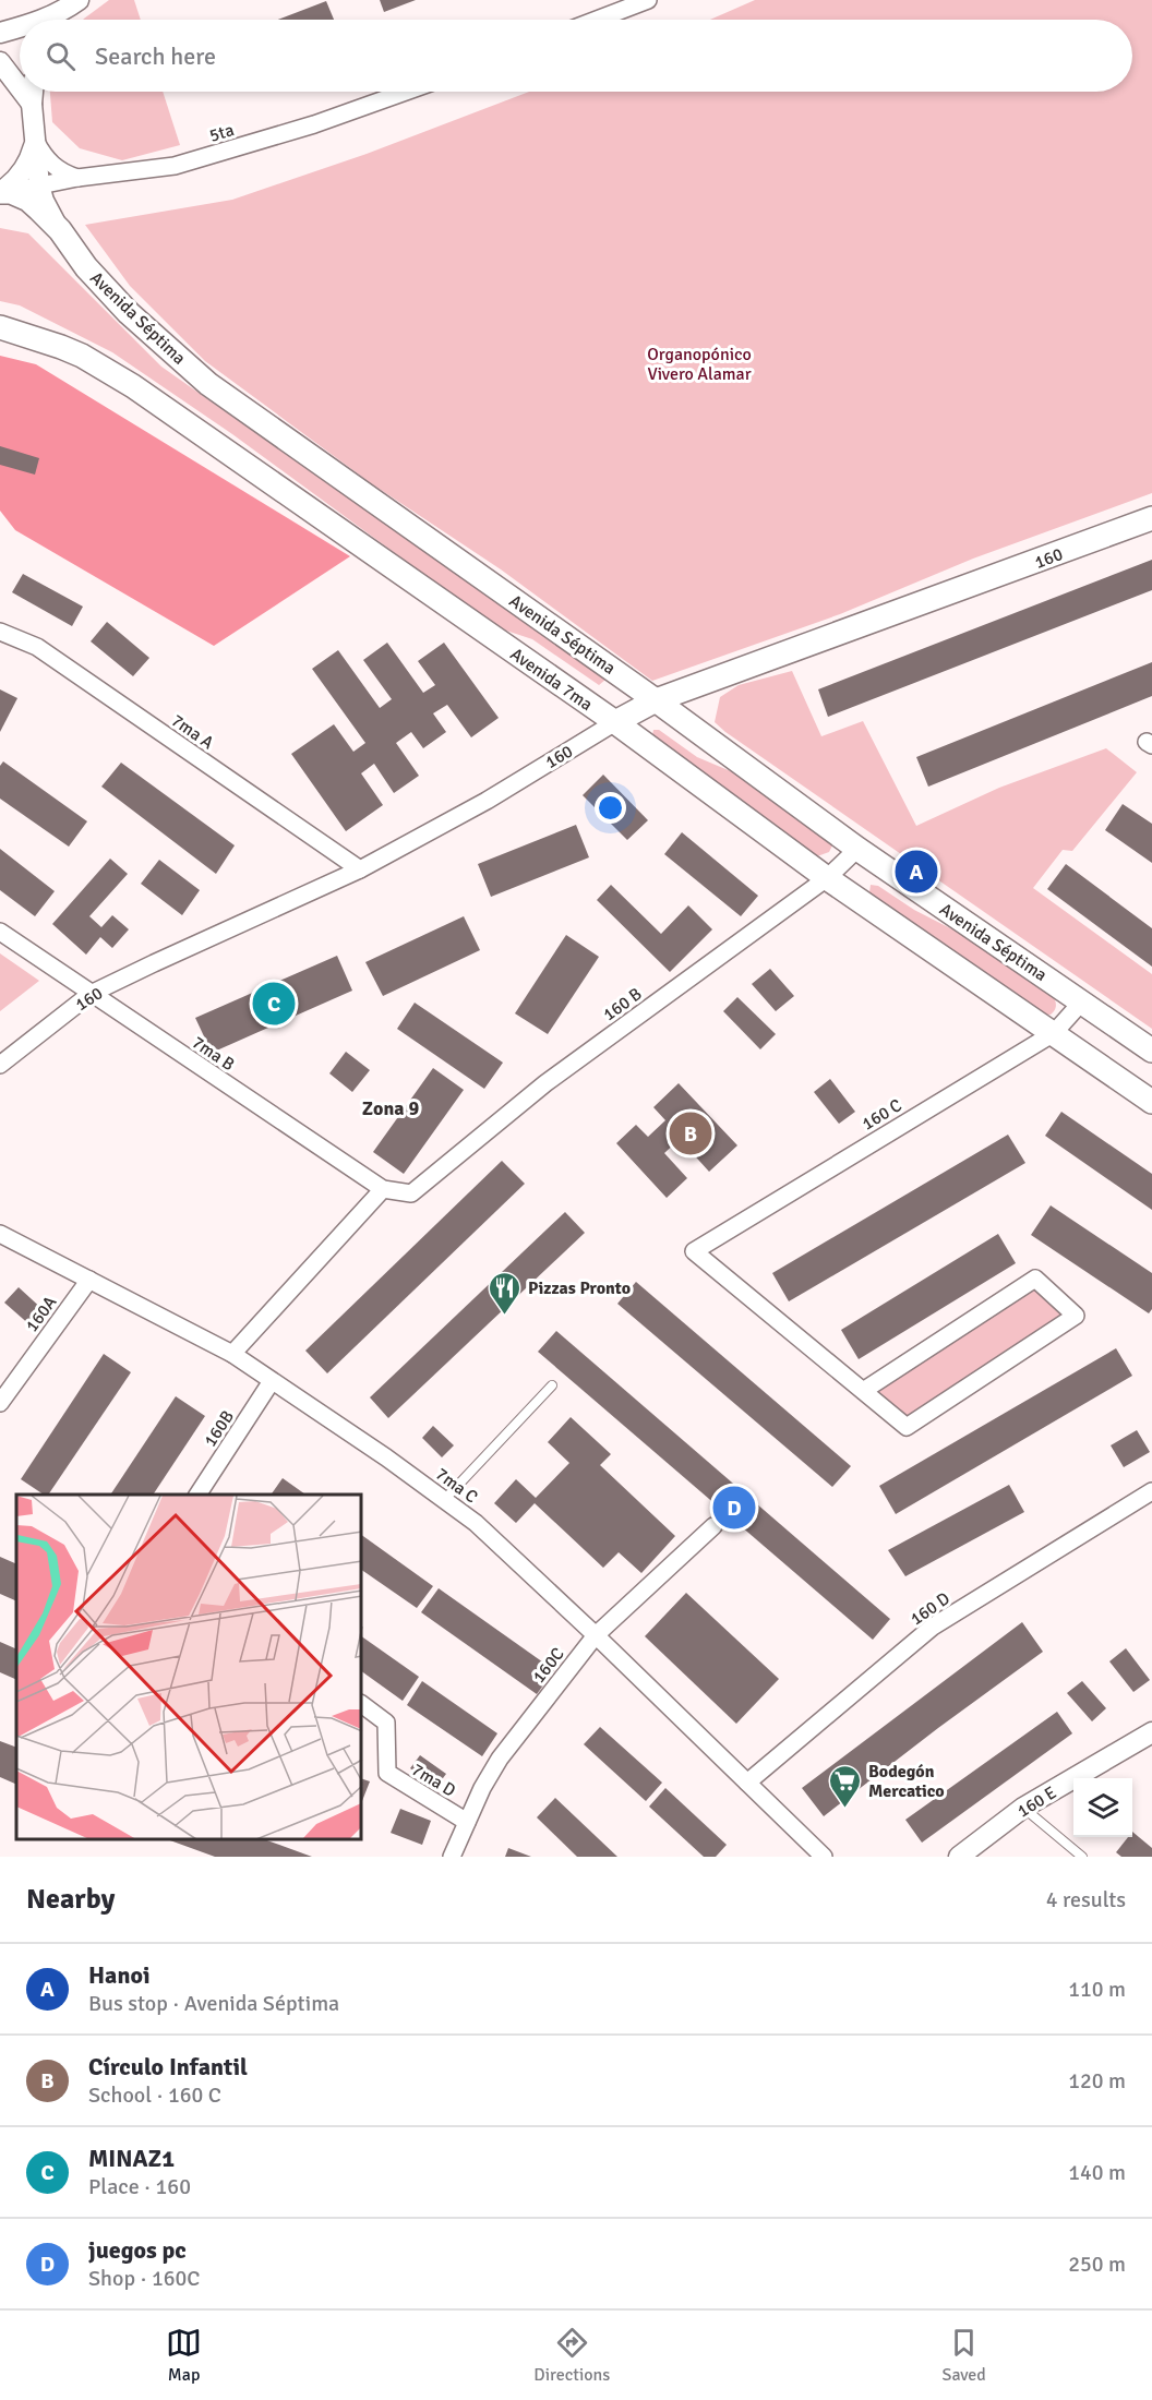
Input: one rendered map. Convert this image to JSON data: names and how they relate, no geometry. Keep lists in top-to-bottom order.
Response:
{
  "streets": {
    "main road": ["Avenida Séptima", "160", "Avenida 7ma"],
    "street": [
      "5ta",
      "7ma A",
      "160 B",
      "7ma B",
      "160 C",
      "160A",
      "160B",
      "7ma C",
      "160 D",
      "160C",
      "7ma D",
      "160 E"
    ]
  },
  "crossings": [
    ["5ta", "Avenida Séptima"],
    ["Avenida Séptima", "160"],
    ["Avenida Séptima", "160 B"],
    ["Avenida Séptima", "160 C"],
    ["160", "Avenida 7ma"],
    ["160", "7ma A"],
    ["160", "7ma B"],
    ["160 B", "7ma B"],
    ["160A", "7ma C"],
    ["160B", "7ma C"],
    ["7ma C", "160 D"],
    ["7ma C", "160C"],
    ["160C", "7ma D"]
  ],
  "districts": ["Zona 9"],
  "parks": ["Organopónico Vivero Alamar"],
  "places": {
    "restaurant": ["Pizzas Pronto"],
    "supermarket": ["Bodegón Mercatico"]
  },
  "page": {
    "search": "Search here",
    "pins": [
      "A",
      "C",
      "B",
      "D"
    ],
    "heading": ["Nearby", "4 results"],
    "list": [
      {
        "mark": "A",
        "name": "Hanoi",
        "note": "Bus stop · Avenida Séptima",
        "value": "110 m"
      },
      {
        "mark": "B",
        "name": "Círculo Infantil",
        "note": "School · 160 C",
        "value": "120 m"
      },
      {
        "mark": "C",
        "name": "MINAZ1",
        "note": "Place · 160",
        "value": "140 m"
      },
      {
        "mark": "D",
        "name": "juegos pc",
        "note": "Shop · 160C",
        "value": "250 m"
      }
    ],
    "nav": ["Map", "Directions", "Saved"]
  }
}
